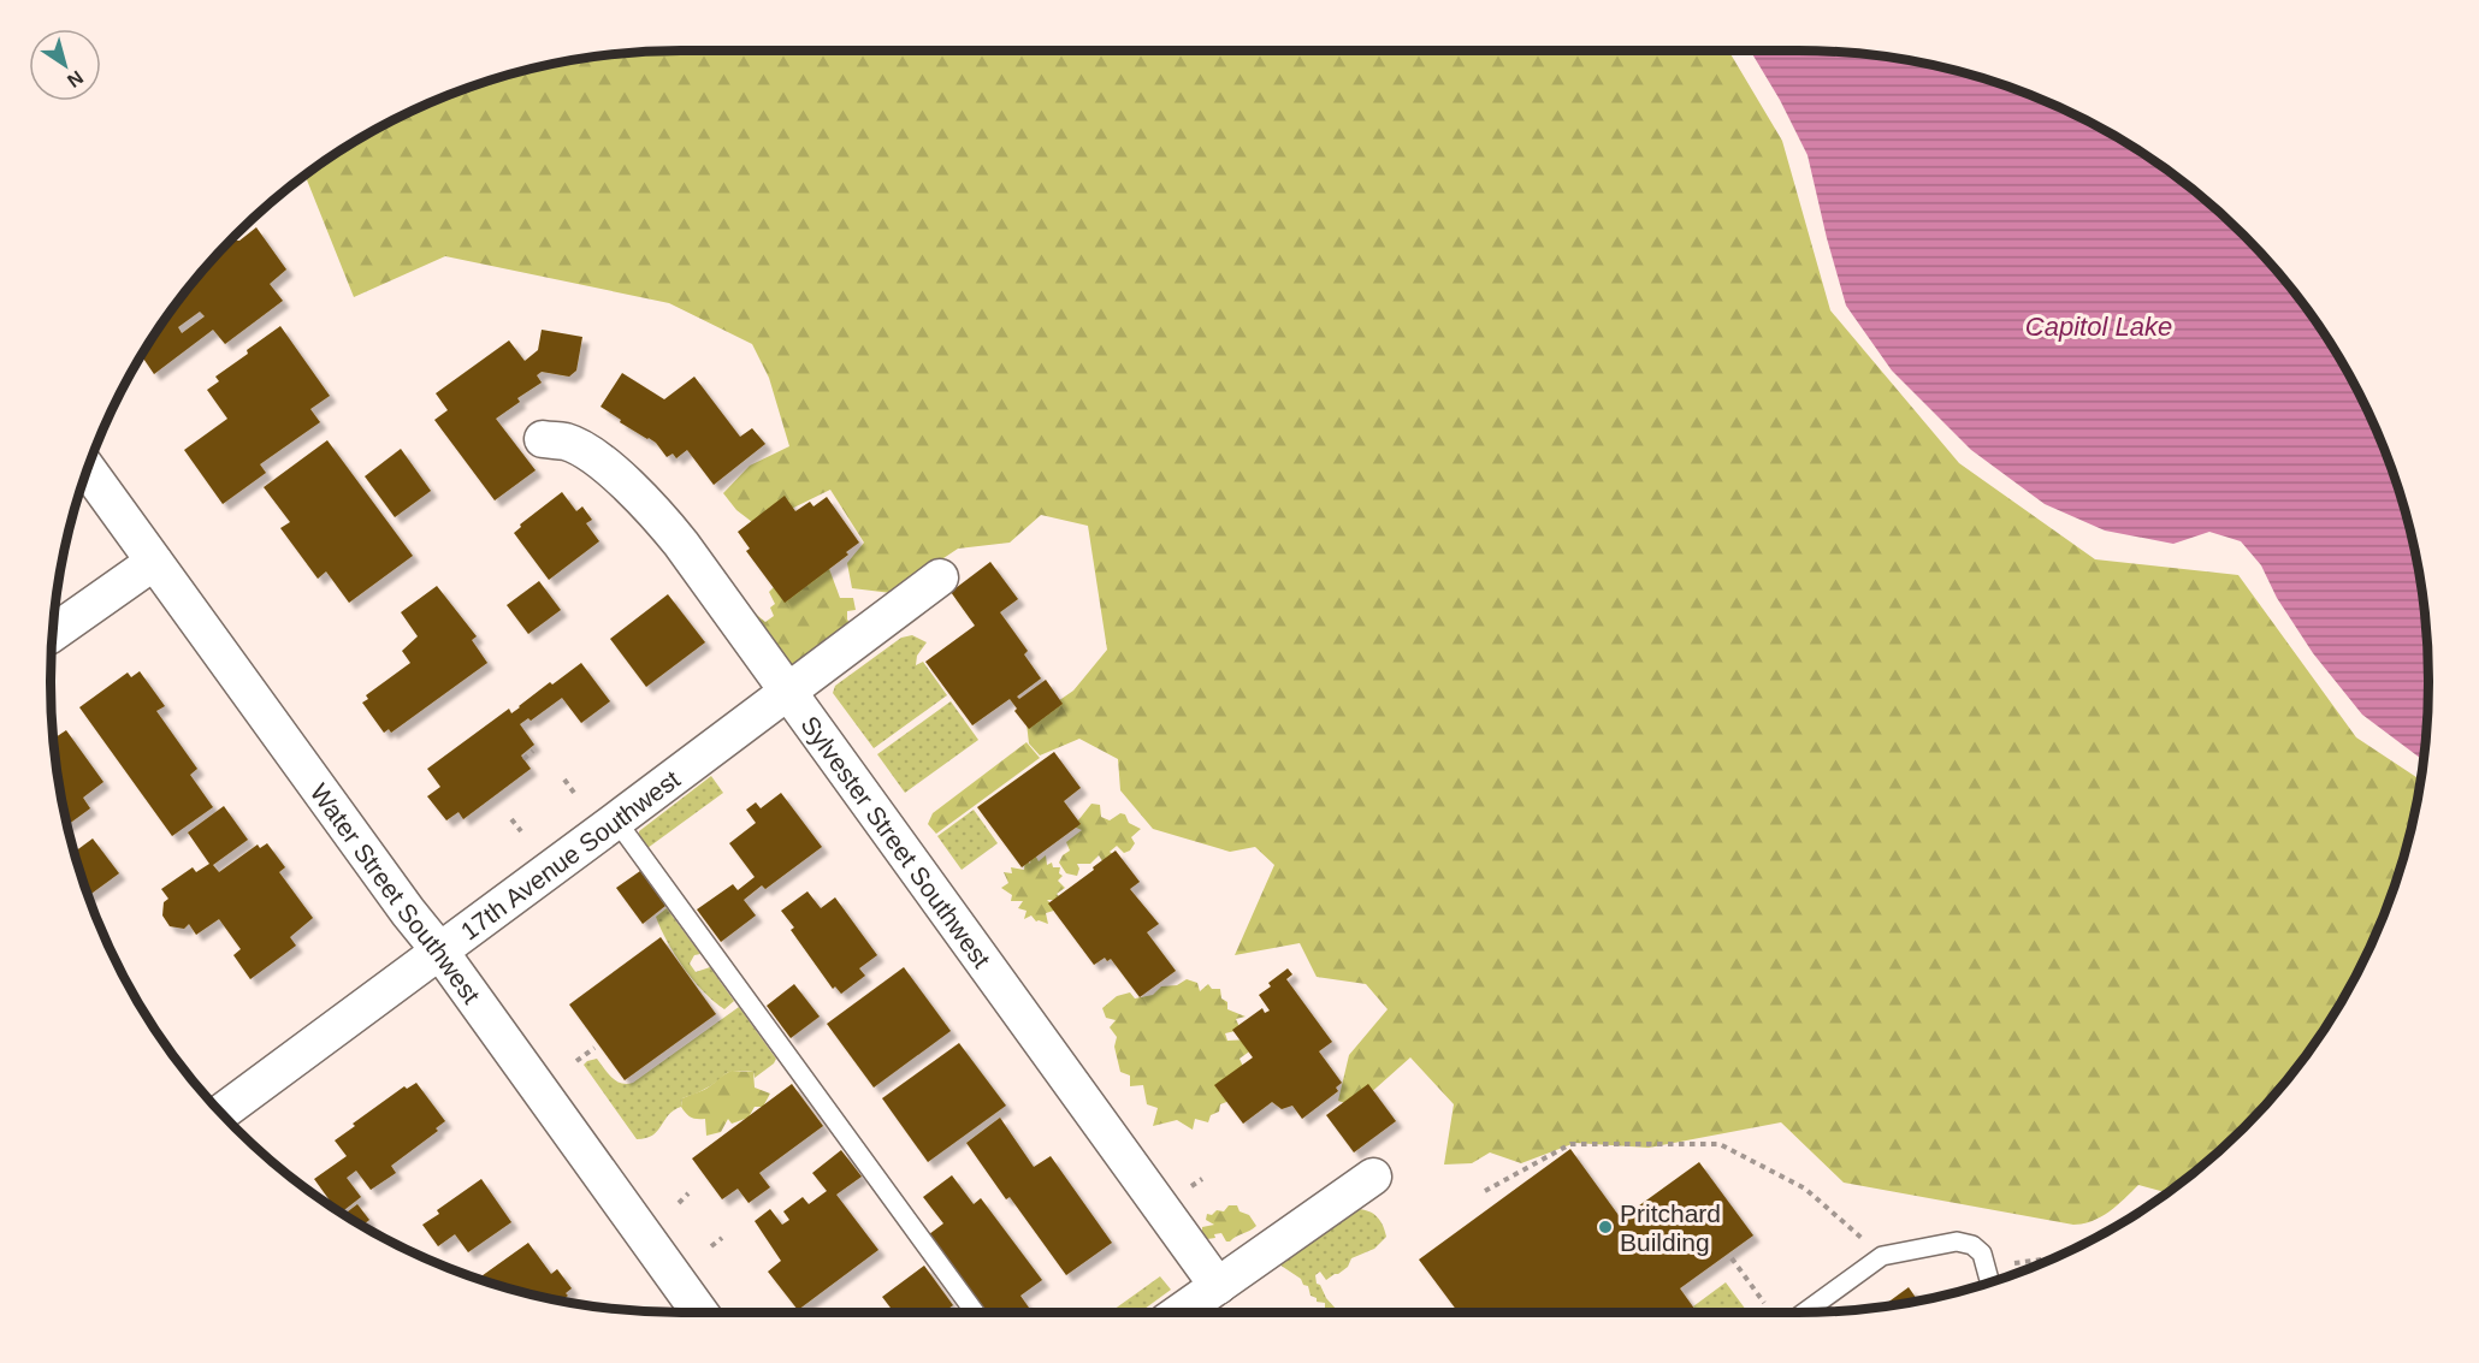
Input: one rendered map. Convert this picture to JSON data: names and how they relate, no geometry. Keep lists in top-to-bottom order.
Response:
{
  "streets": {
    "street": ["Sylvester Street Southwest", "17th Avenue Southwest", "Water Street Southwest"]
  },
  "crossings": [
    ["Sylvester Street Southwest", "17th Avenue Southwest"],
    ["17th Avenue Southwest", "Water Street Southwest"]
  ],
  "water": ["Capitol Lake"],
  "places": ["Pritchard Building"],
  "north": "bottom right"
}
